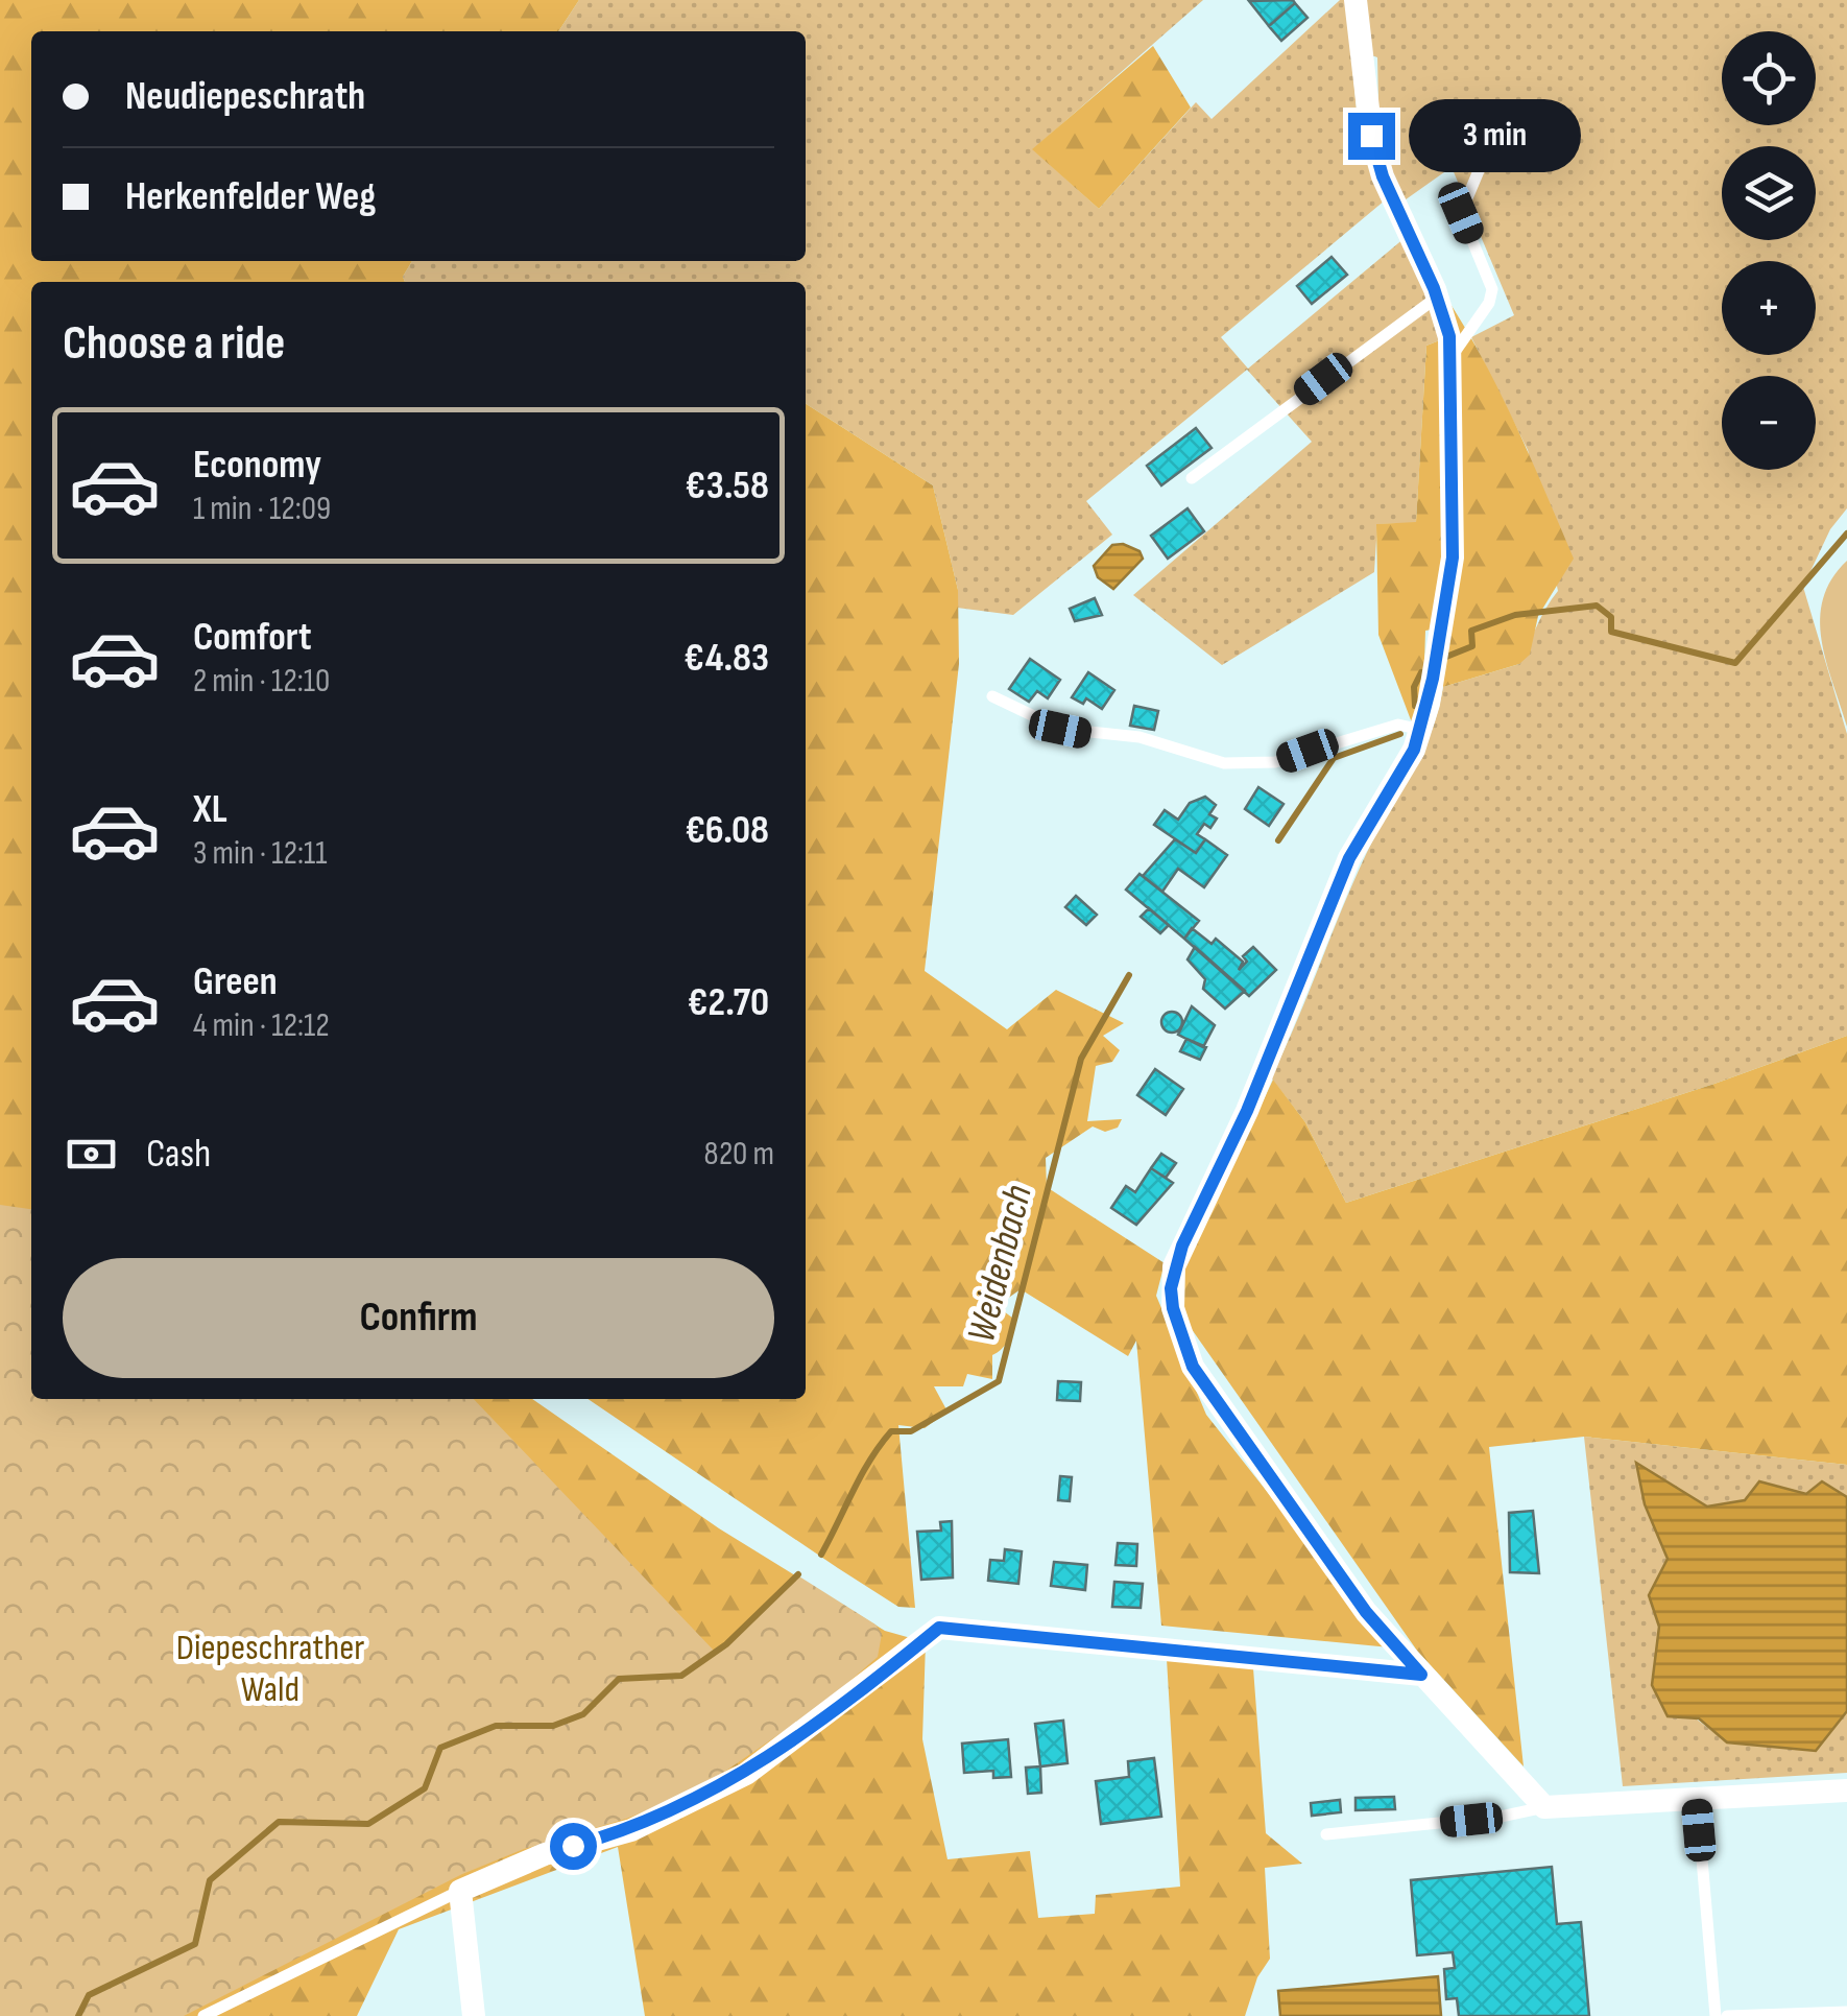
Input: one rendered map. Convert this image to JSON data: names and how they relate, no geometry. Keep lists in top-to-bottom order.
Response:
{
  "water": ["Weidenbach"],
  "parks": ["Diepeschrather Wald"],
  "page": {
    "map_buttons": ["+", "−"],
    "banner": ["Neudiepeschrath", "Herkenfelder Weg"],
    "bubble": "3 min",
    "heading": "Choose a ride",
    "list": [
      {
        "name": "Economy",
        "note": "1 min · 12:09",
        "value": "€3.58"
      },
      {
        "name": "Comfort",
        "note": "2 min · 12:10",
        "value": "€4.83"
      },
      {
        "name": "XL",
        "note": "3 min · 12:11",
        "value": "€6.08"
      },
      {
        "name": "Green",
        "note": "4 min · 12:12",
        "value": "€2.70"
      }
    ],
    "pay": ["Cash", "820 m"],
    "buttons": "Confirm"
  }
}
